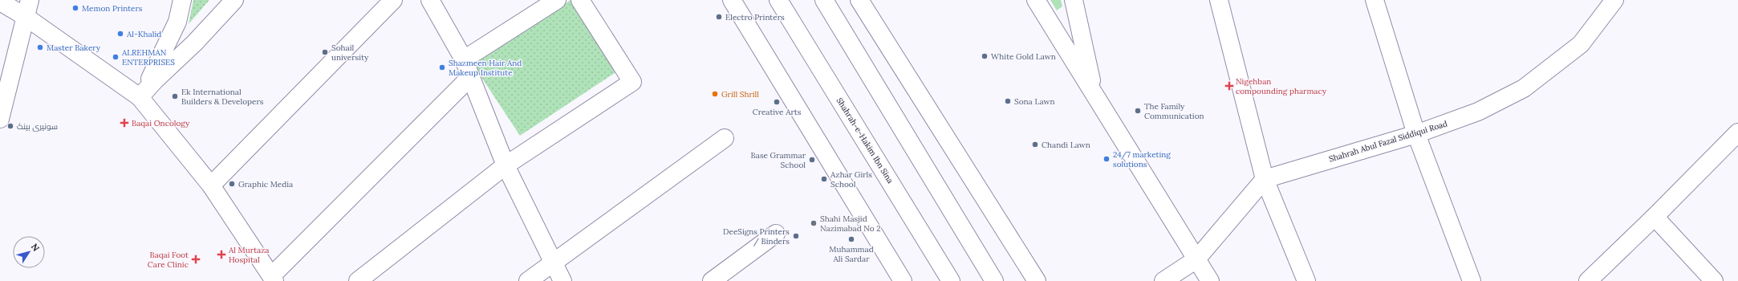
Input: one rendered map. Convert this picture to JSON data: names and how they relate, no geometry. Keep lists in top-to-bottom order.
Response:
{
  "streets": {
    "main road": ["Shahrah-e-Hakim Ibn Sina", "Shahrah Abul Fazal Siddiqui Road"]
  },
  "places": {
    "other": [
      "Memon Printers",
      "Electro Printers",
      "Al-Khalid",
      "Master Bakery",
      "Sohail university",
      "White Gold Lawn",
      "ALREHMAN ENTERPRISES",
      "Shazmeen Hair And Makeup Institute",
      "Grill Shrill",
      "Ek International Builders & Developers",
      "Sona Lawn",
      "Creative Arts",
      "The Family Communication",
      "سونیری بینک",
      "Chandi Lawn",
      "24/7 marketing solutions",
      "Base Grammar School",
      "Azhar Girls School",
      "Graphic Media",
      "Shahi Masjid Nazimabad No 2",
      "DeeSigns Printers / Binders",
      "Muhammad Ali Sardar"
    ],
    "health": [
      "Nigehban compounding pharmacy",
      "Baqai Oncology",
      "Al Murtaza Hospital",
      "Baqai Foot Care Clinic"
    ]
  },
  "north": "top right"
}
